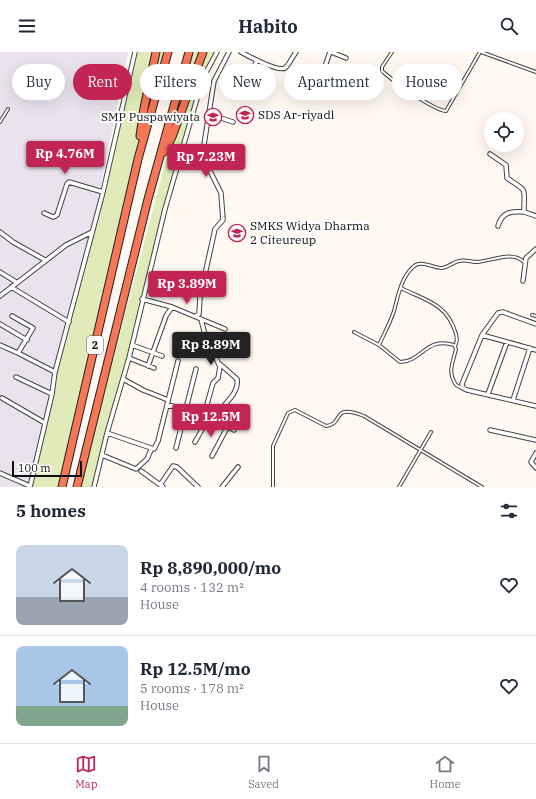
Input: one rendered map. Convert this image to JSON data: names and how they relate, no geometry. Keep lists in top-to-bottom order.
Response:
{
  "streets": {
    "highway": ["2"]
  },
  "places": {
    "school or university": ["SDS Ar-riyadl", "SMP Puspawiyata", "SMKS Widya Dharma 2 Citeureup"]
  },
  "scale_bar": "100 m",
  "page": {
    "header": "Habito",
    "chip": [
      "Buy",
      "Rent",
      "Filters",
      "New",
      "Apartment",
      "House"
    ],
    "price": [
      "Rp 4.76M",
      "Rp 7.23M",
      "Rp 3.89M",
      "Rp 8.89M",
      "Rp 12.5M"
    ],
    "scale": "100 m",
    "heading": "5 homes",
    "list": [
      {
        "name": "Rp 8,890,000/mo",
        "note": "4 rooms · 132 m² · House"
      },
      {
        "name": "Rp 12.5M/mo",
        "note": "5 rooms · 178 m² · House"
      }
    ],
    "tabs": ["Map", "Saved", "Home"]
  }
}
